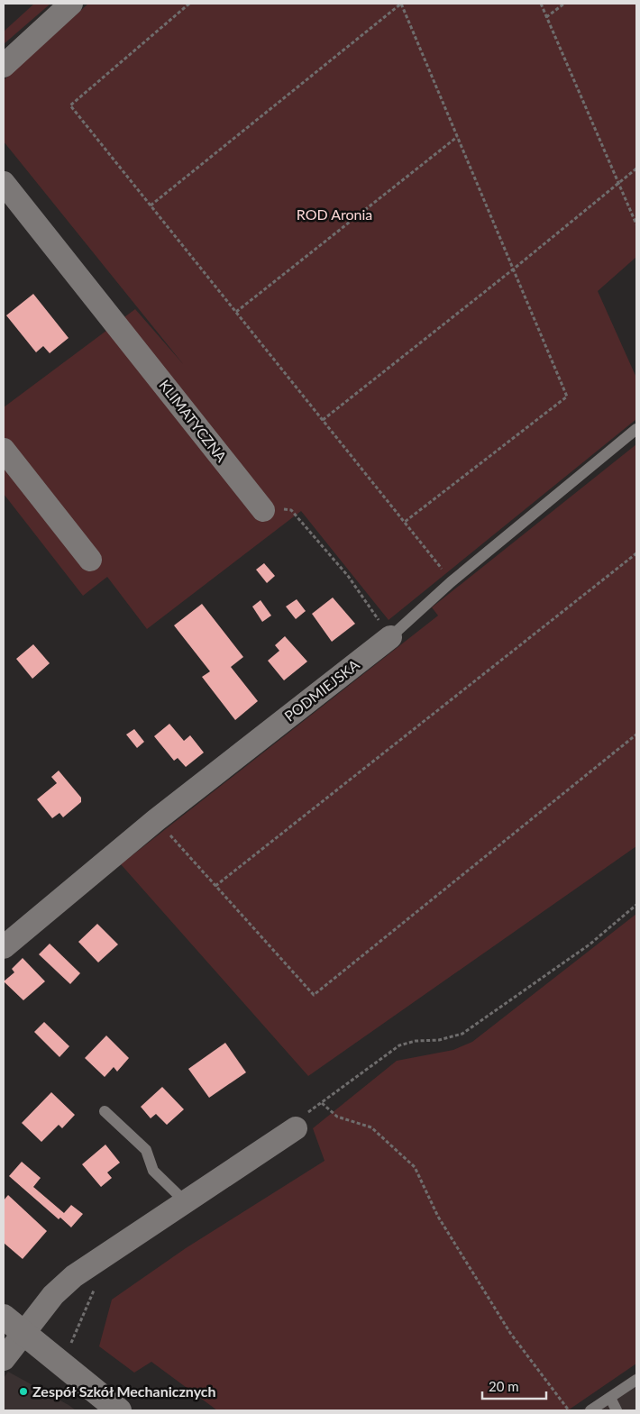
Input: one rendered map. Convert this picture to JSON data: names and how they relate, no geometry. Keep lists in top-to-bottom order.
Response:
{
  "streets": {
    "street": ["KLIMATYCZNA", "PODMIEJSKA"]
  },
  "parks": ["ROD Aronia"],
  "places": ["Zespół Szkół Mechanicznych"],
  "scale_bar": "20 m"
}
